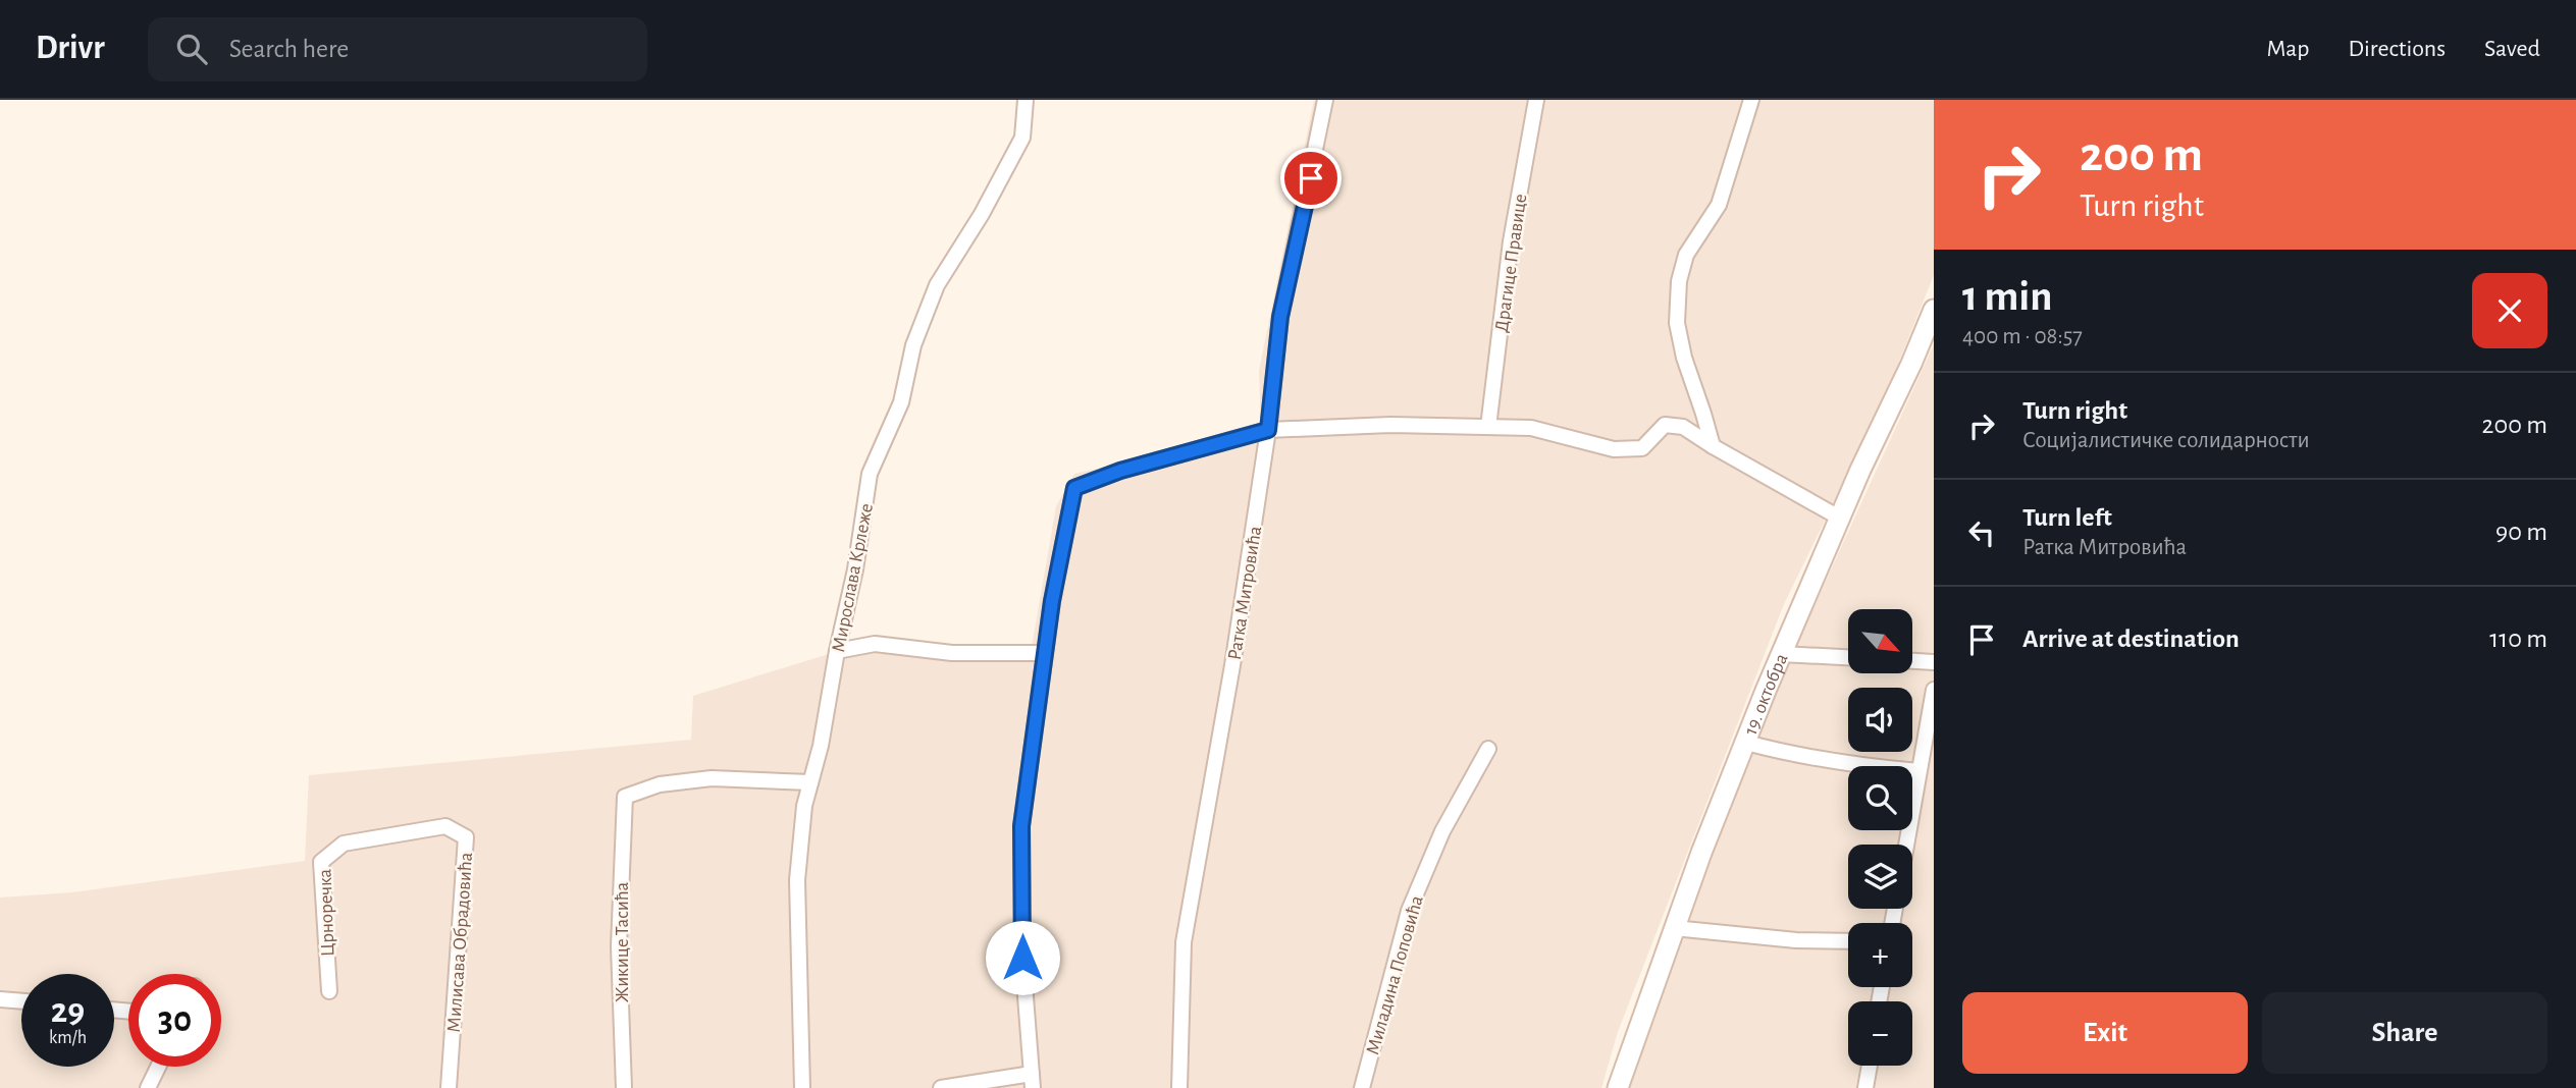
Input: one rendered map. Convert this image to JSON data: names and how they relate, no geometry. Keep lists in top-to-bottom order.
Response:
{
  "streets": {
    "street": [
      "Драгице Правице",
      "Мирослава Крлеже",
      "Ратка Митровића",
      "19. октобра",
      "Црноречка",
      "Милисава Обрадовића",
      "Жикице Тасића",
      "Миладина Поповића"
    ]
  },
  "crossings": [
    ["Мирослава Крлеже", "Жикице Тасића"],
    ["Црноречка", "Милисава Обрадовића"]
  ],
  "north": "bottom right",
  "page": {
    "header": "Drivr",
    "search": "Search here",
    "nav": ["Map", "Directions", "Saved"],
    "turn": ["200 m", "Turn right"],
    "heading": ["1 min", "400 m · 08:57"],
    "list": [
      {
        "name": "Turn right",
        "note": "Социјалистичке солидарности",
        "value": "200 m"
      },
      {
        "name": "Turn left",
        "note": "Ратка Митровића",
        "value": "90 m"
      },
      {
        "name": "Arrive at destination",
        "value": "110 m"
      }
    ],
    "map_buttons": ["+", "−"],
    "speed": "29 km/h",
    "limit": "30",
    "buttons": ["Exit", "Share"]
  }
}
